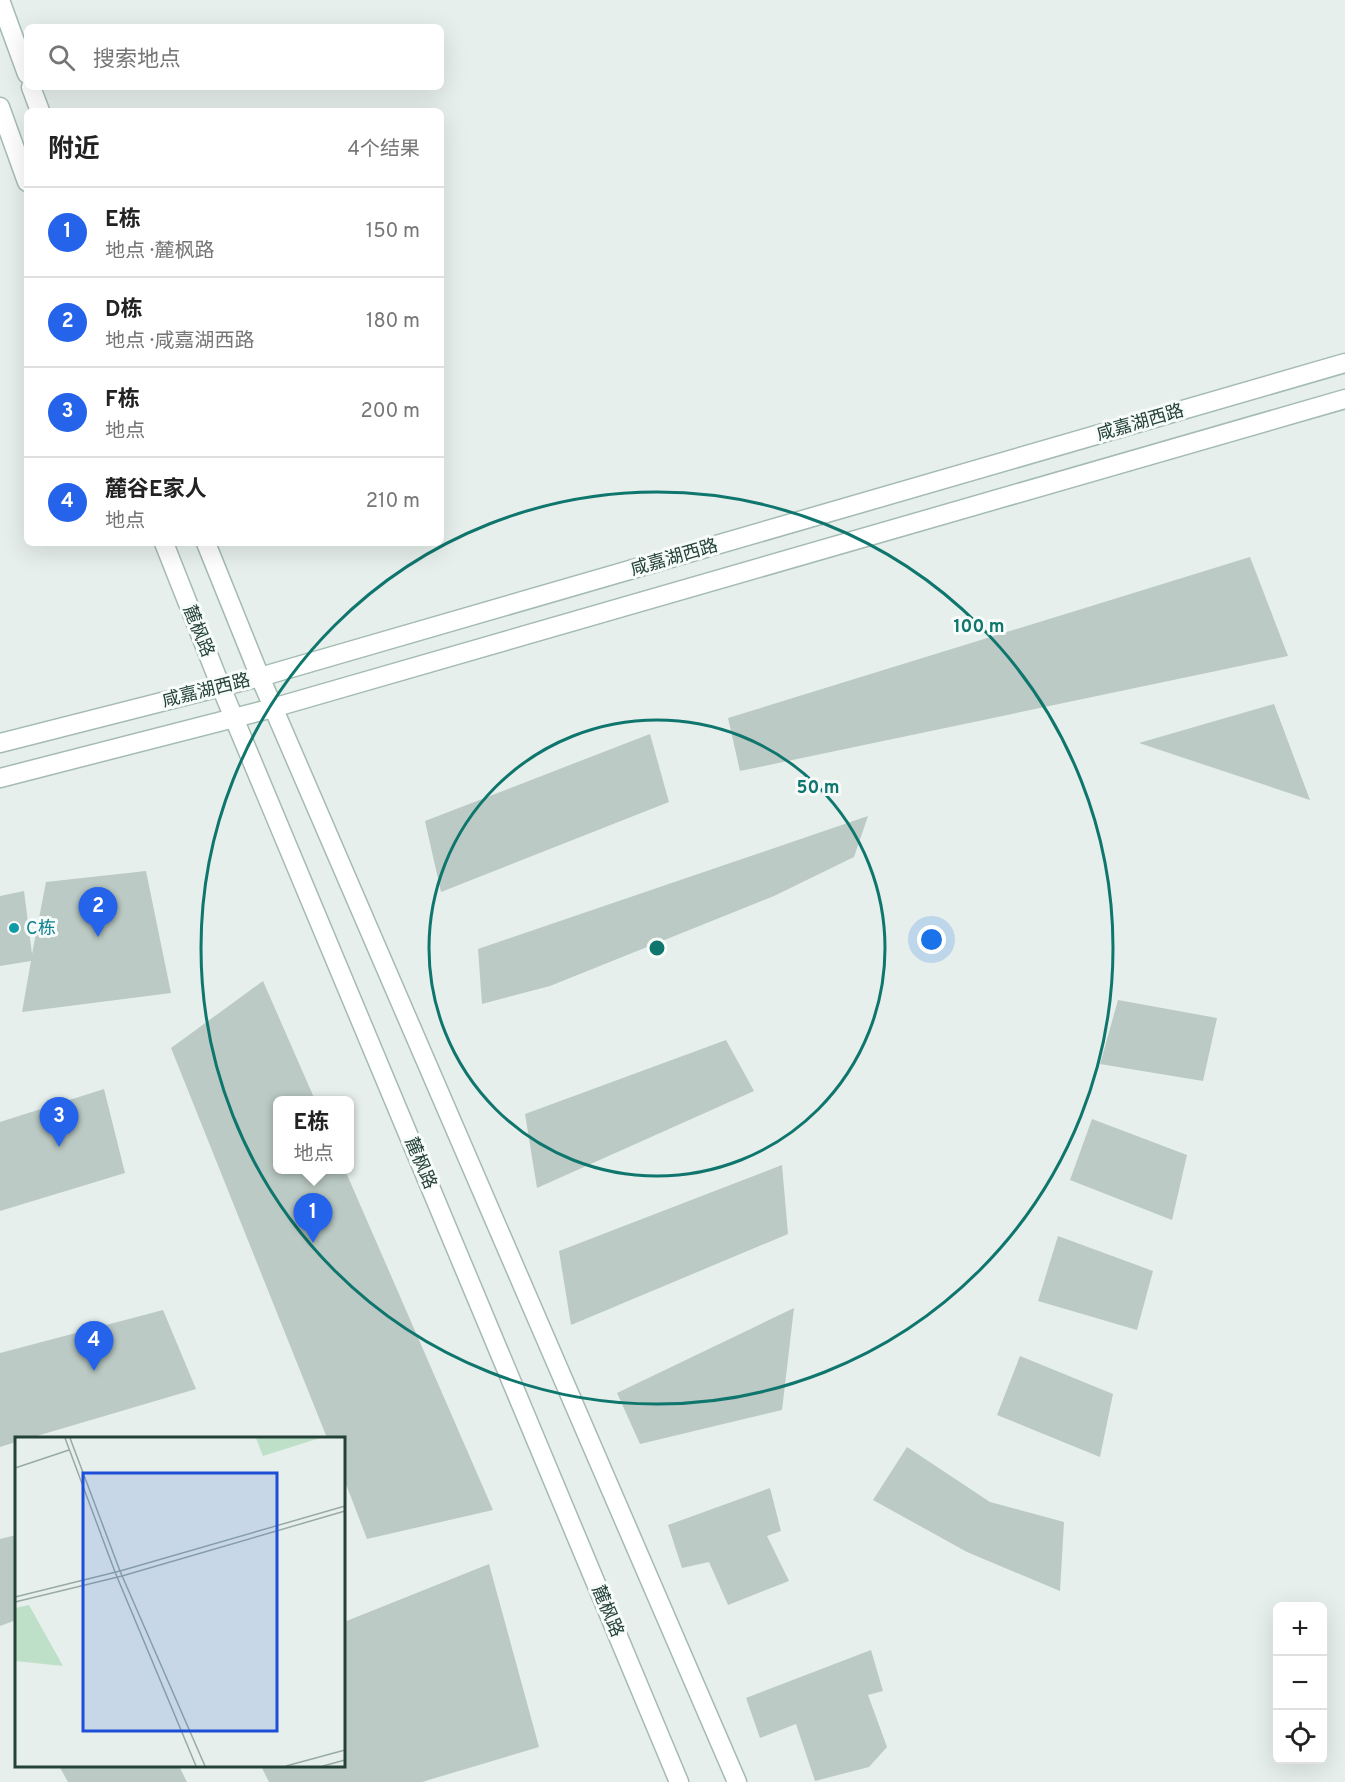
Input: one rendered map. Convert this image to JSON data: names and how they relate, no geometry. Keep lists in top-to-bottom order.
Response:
{
  "streets": {
    "main road": ["咸嘉湖西路", "麓枫路"]
  },
  "crossings": [
    ["咸嘉湖西路", "麓枫路"]
  ],
  "places": ["C栋"],
  "page": {
    "search": "搜索地点",
    "heading": ["附近", "4个结果"],
    "list": [
      {
        "mark": "1",
        "name": "E栋",
        "note": "地点 · 麓枫路",
        "value": "150 m"
      },
      {
        "mark": "2",
        "name": "D栋",
        "note": "地点 · 咸嘉湖西路",
        "value": "180 m"
      },
      {
        "mark": "3",
        "name": "F栋",
        "note": "地点",
        "value": "200 m"
      },
      {
        "mark": "4",
        "name": "麓谷E家人",
        "note": "地点",
        "value": "210 m"
      }
    ],
    "pins": [
      "2",
      "3",
      "1",
      "4"
    ],
    "popup": ["E栋", "地点"],
    "map_buttons": ["+", "−"]
  },
  "rings": ["100 m", "50 m"]
}
